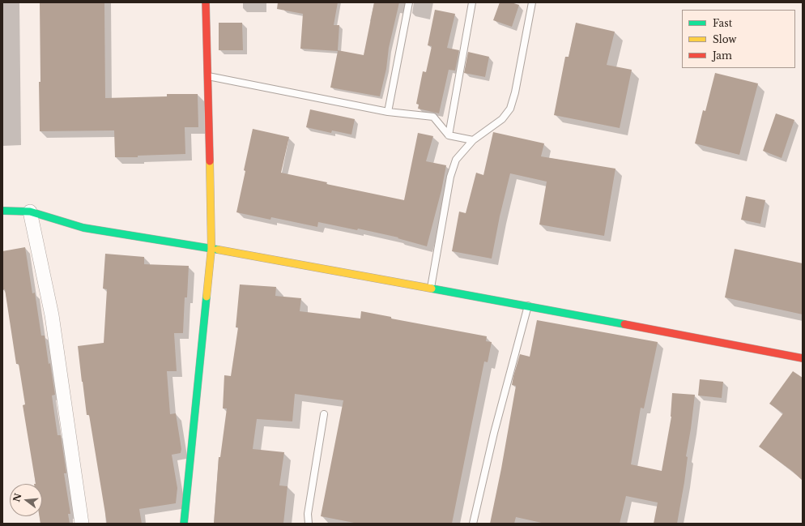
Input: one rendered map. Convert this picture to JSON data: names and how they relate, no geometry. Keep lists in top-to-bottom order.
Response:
{
  "legend": ["Fast", "Slow", "Jam"],
  "north": "left"
}
